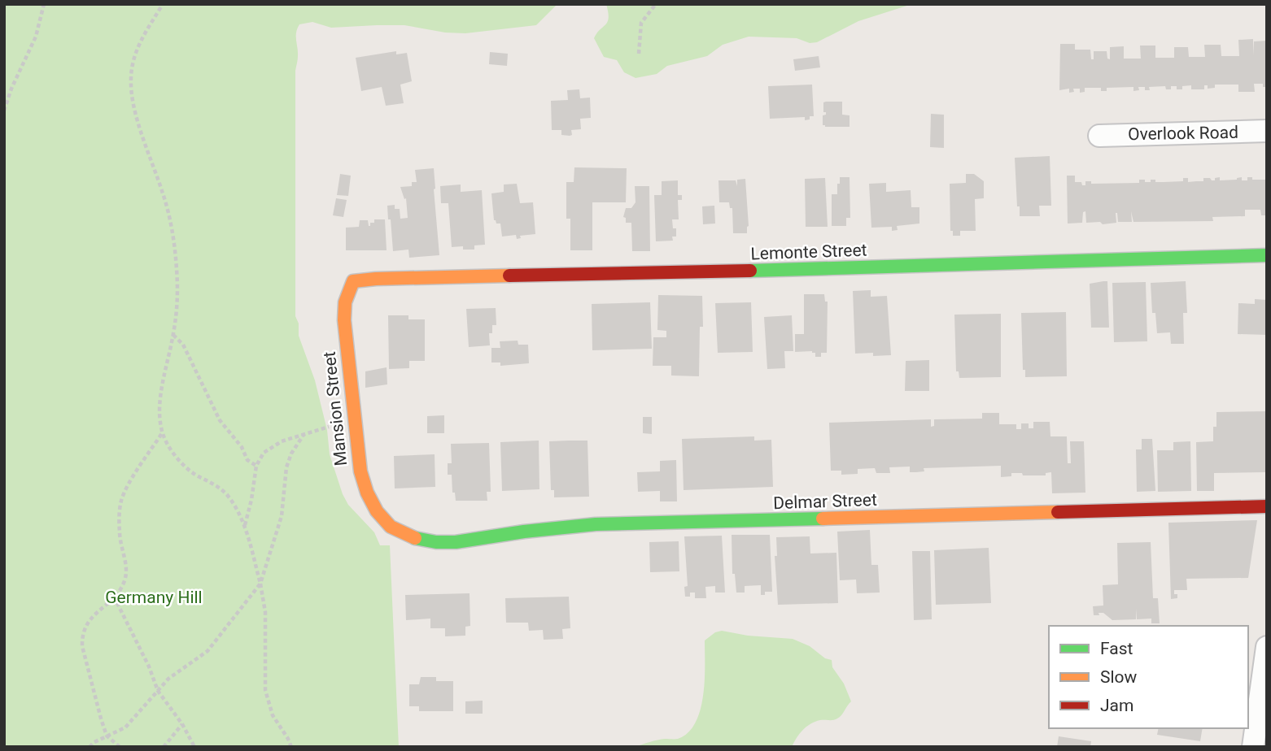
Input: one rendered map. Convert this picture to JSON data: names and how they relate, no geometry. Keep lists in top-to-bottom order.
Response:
{
  "streets": {
    "street": [
      "Overlook Road",
      "Lemonte Street",
      "Mansion Street",
      "Delmar Street"
    ]
  },
  "crossings": [
    ["Lemonte Street", "Mansion Street"],
    ["Mansion Street", "Delmar Street"]
  ],
  "parks": ["Germany Hill"],
  "legend": ["Fast", "Slow", "Jam"]
}
